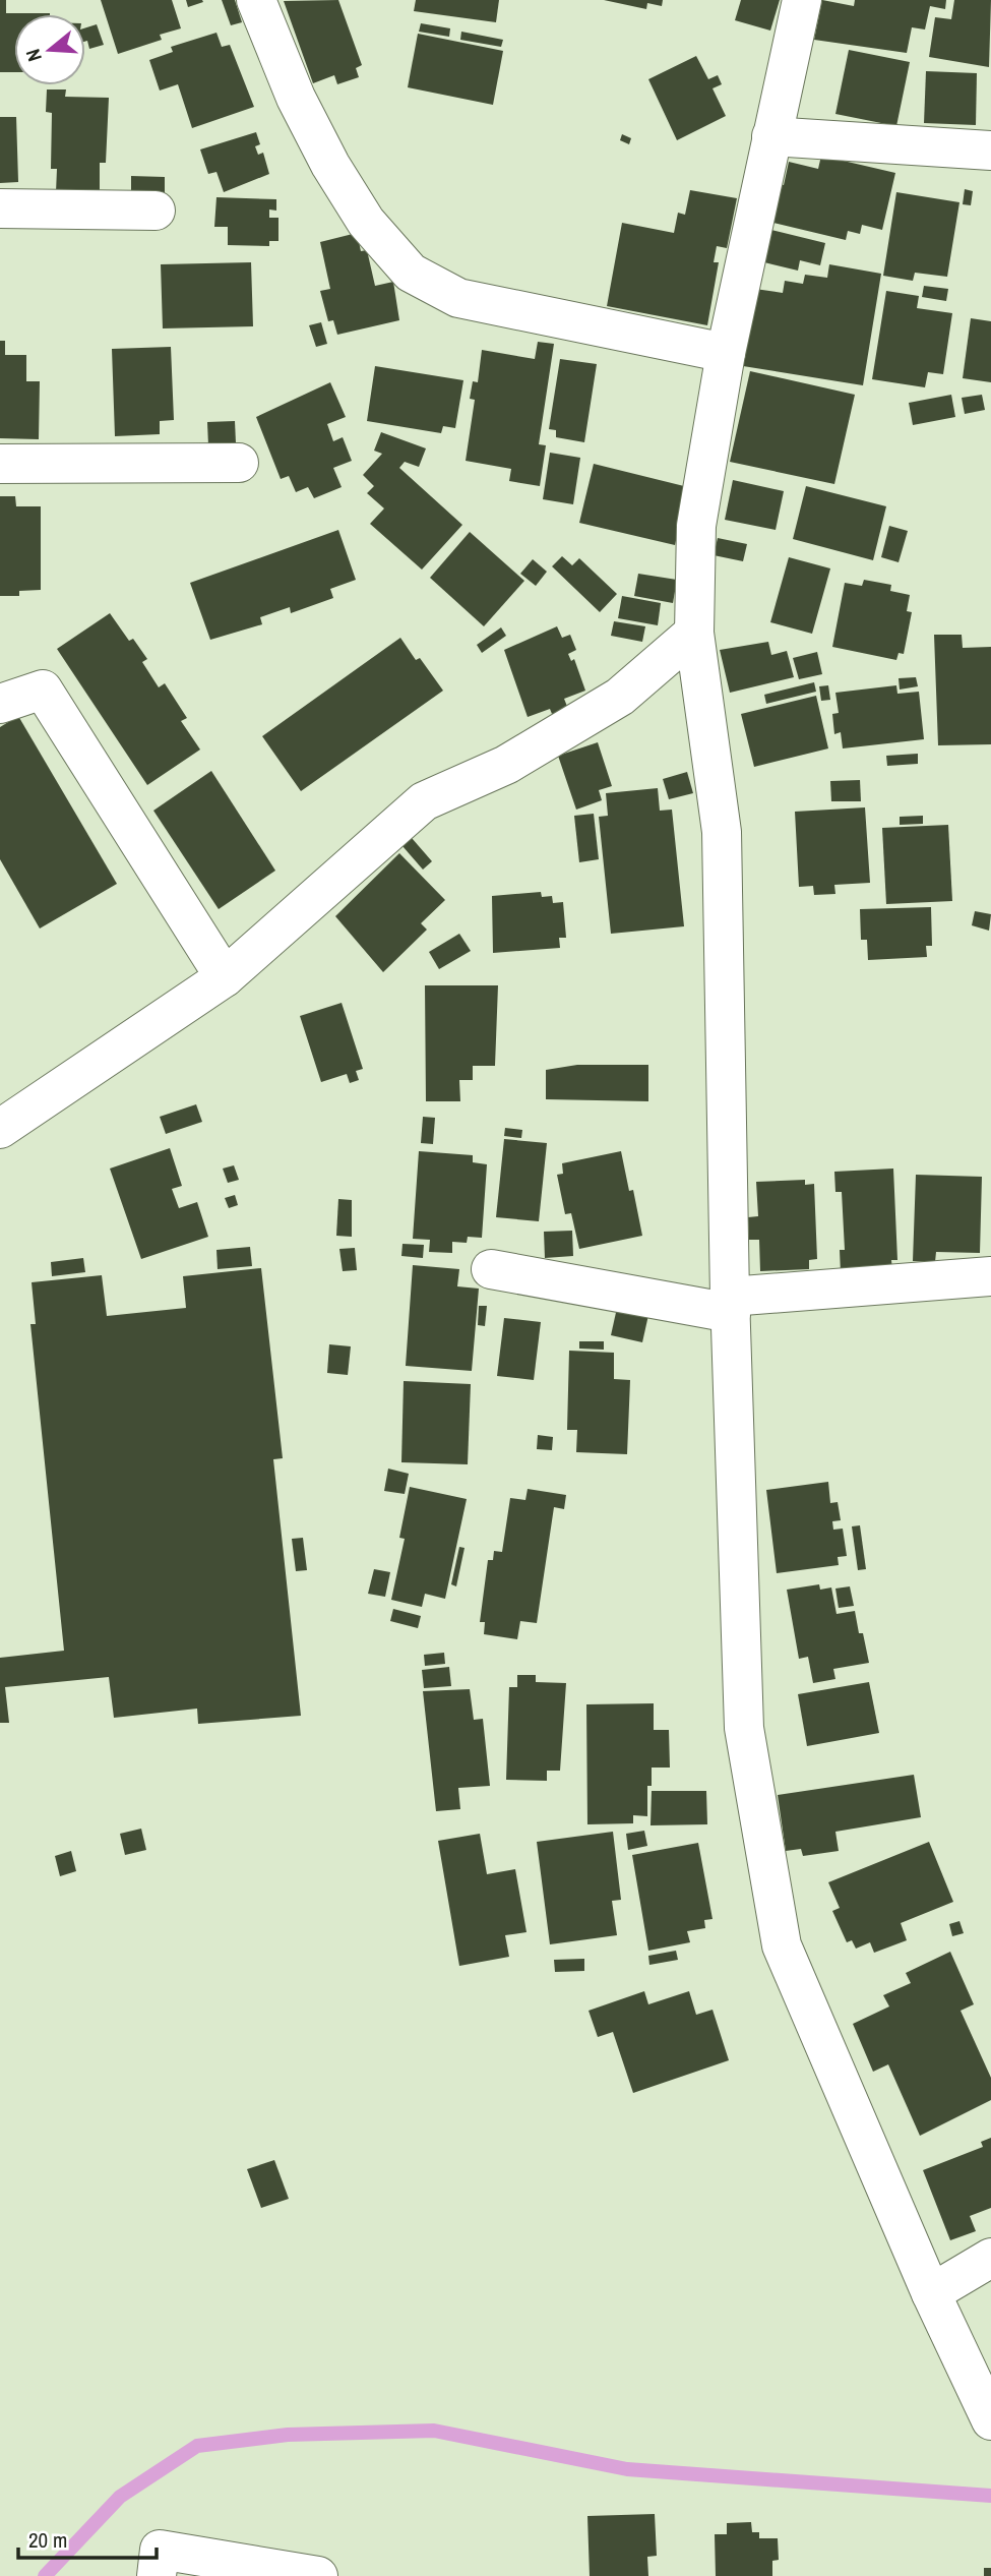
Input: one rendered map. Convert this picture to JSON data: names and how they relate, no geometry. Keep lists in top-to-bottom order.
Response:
{
  "scale_bar": "20 m",
  "north": "left"
}
